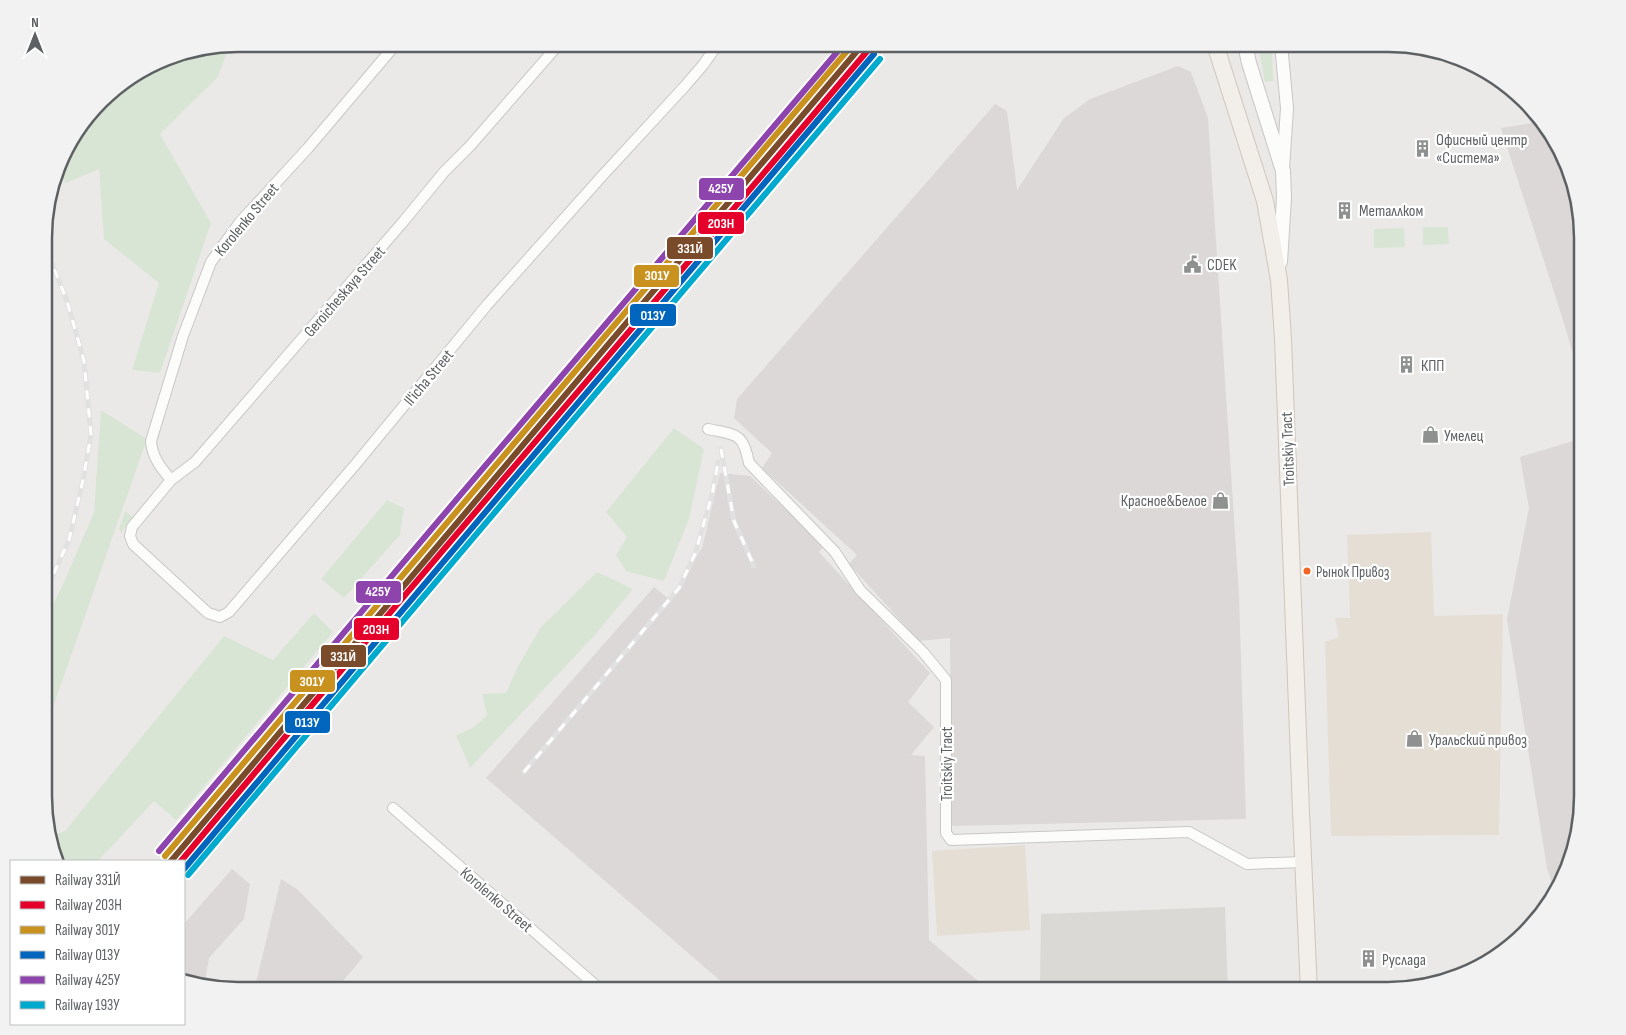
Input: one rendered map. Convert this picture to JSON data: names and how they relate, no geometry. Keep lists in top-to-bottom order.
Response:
{
  "streets": {
    "main road": ["Troitskiy Tract"],
    "street": ["Korolenko Street", "Geroicheskaya Street", "Il'icha Street"]
  },
  "crossings": [
    ["Korolenko Street", "Geroicheskaya Street"],
    ["Geroicheskaya Street", "Il'icha Street"]
  ],
  "places": {
    "building": [
      "Офисный центр «Система»",
      "Металлком",
      "КПП",
      "Руслада"
    ],
    "public building": ["CDEK"],
    "shop": ["Умелец", "Красное&Белое", "Уральский привоз"],
    "other": ["Рынок Привоз"]
  },
  "lines": [
    "rail line 331Й",
    "rail line 203Н",
    "rail line 301У",
    "rail line 425У",
    "rail line 013У",
    "rail line 193У"
  ],
  "legend": [
    "Railway 331Й",
    "Railway 203Н",
    "Railway 301У",
    "Railway 013У",
    "Railway 425У",
    "Railway 193У"
  ],
  "north": "top"
}
